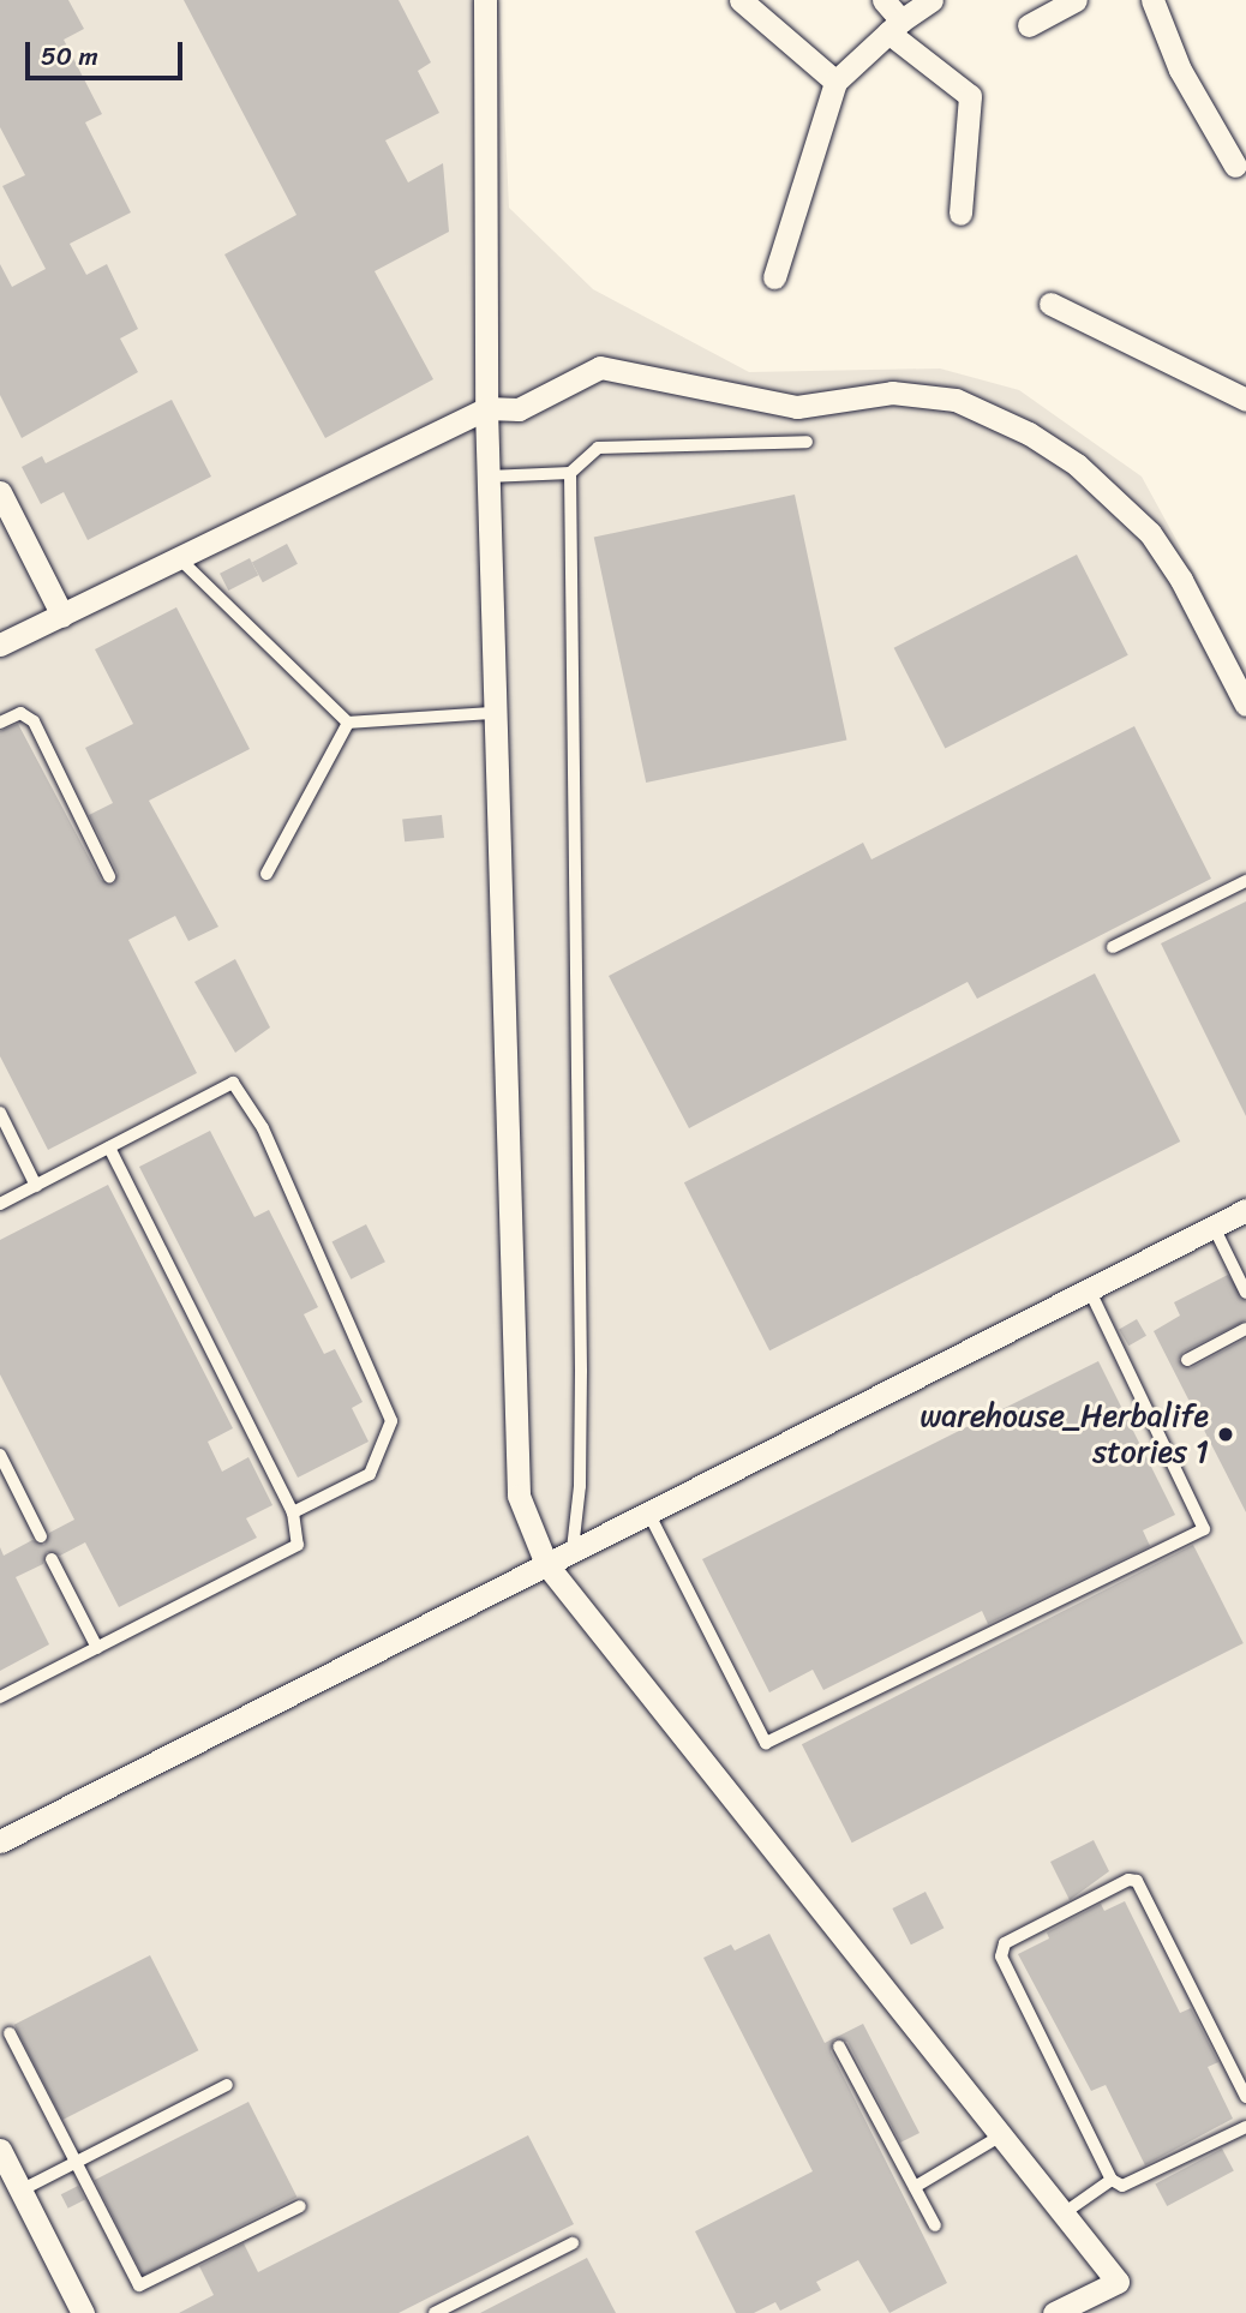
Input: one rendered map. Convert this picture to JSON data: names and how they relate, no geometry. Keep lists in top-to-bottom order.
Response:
{
  "places": ["warehouse_Herbalife stories 1"],
  "scale_bar": "50 m"
}
